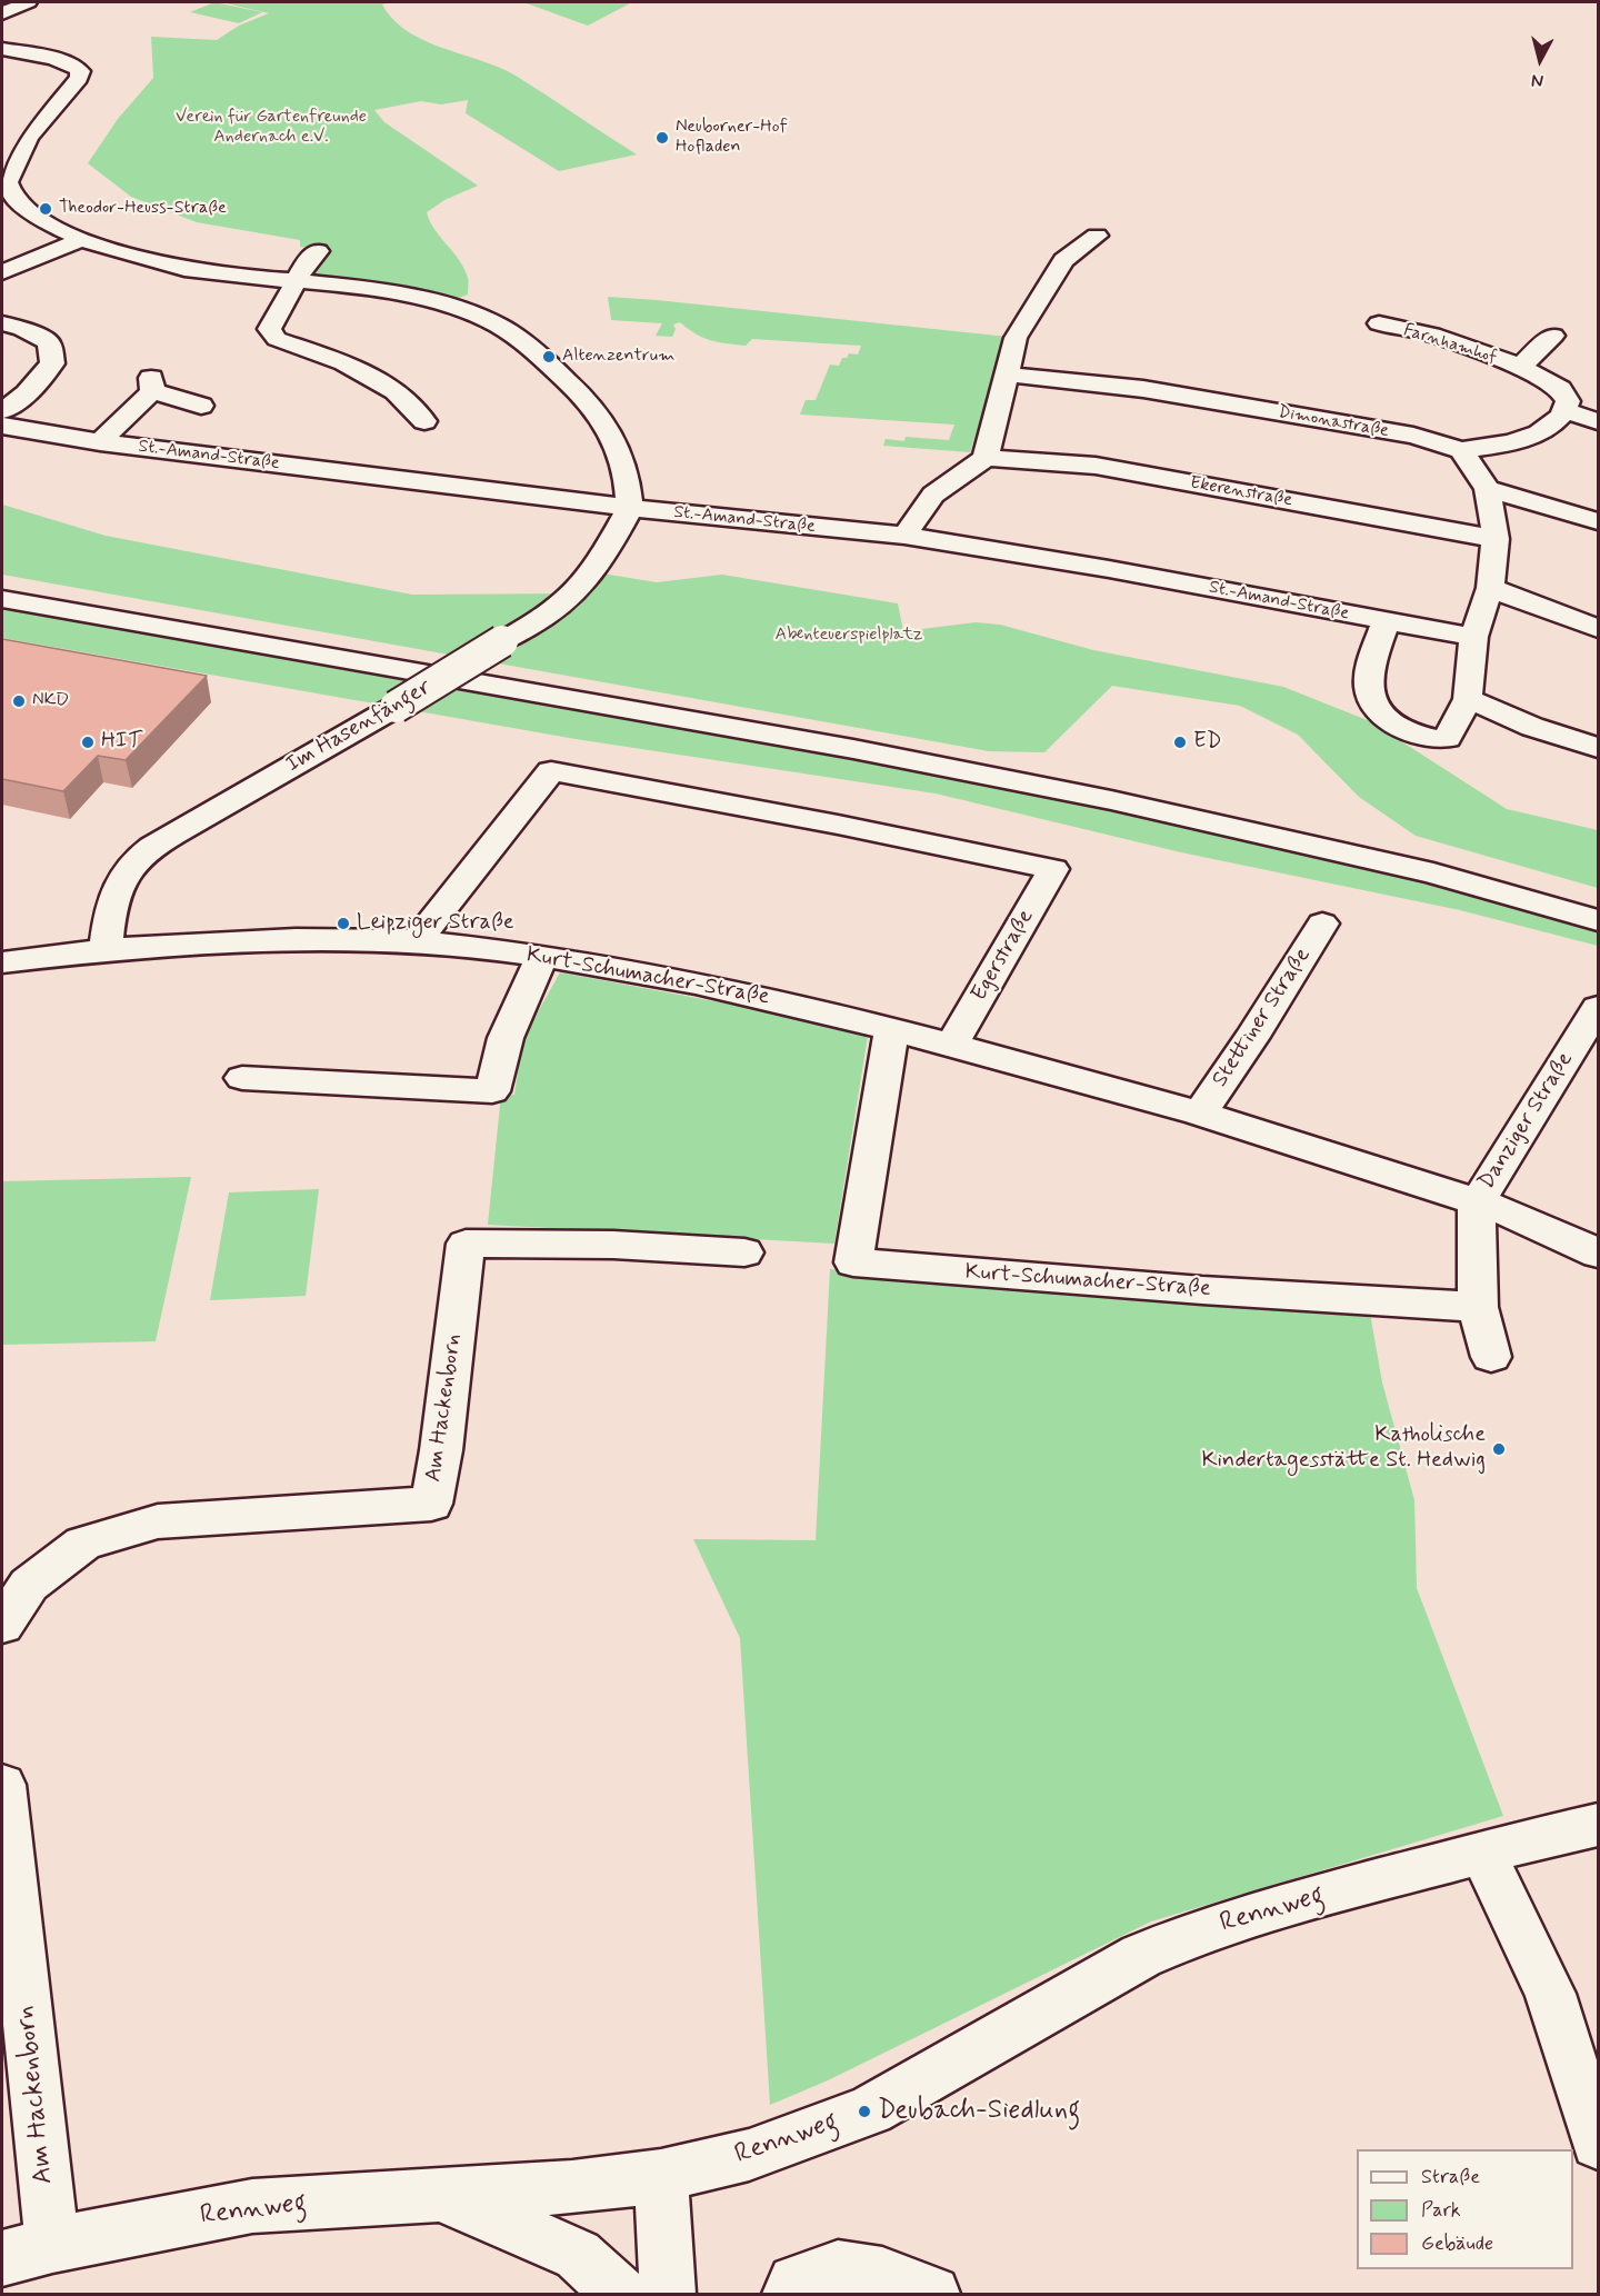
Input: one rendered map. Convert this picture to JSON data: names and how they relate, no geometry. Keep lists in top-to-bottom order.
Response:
{
  "streets": {
    "main road": [
      "Farnhamhof",
      "Dimonastraße",
      "St.-Amand-Straße",
      "Ekerenstraße",
      "Im Hasenfänger",
      "Egerstraße",
      "Kurt-Schumacher-Straße",
      "Stettiner Straße",
      "Danziger Straße",
      "Am Hackenborn",
      "Rennweg"
    ]
  },
  "crossings": [
    ["St.-Amand-Straße", "Im Hasenfänger"],
    ["Im Hasenfänger", "Kurt-Schumacher-Straße"],
    ["Egerstraße", "Kurt-Schumacher-Straße"],
    ["Kurt-Schumacher-Straße", "Stettiner Straße"],
    ["Kurt-Schumacher-Straße", "Danziger Straße"],
    ["Am Hackenborn", "Rennweg"]
  ],
  "parks": ["Verein für Gartenfreunde Andernach e.V.", "Abenteuerspielplatz"],
  "places": [
    "Neuborner-Hof Hofladen",
    "Theodor-Heuss-Straße",
    "Altenzentrum",
    "NKD",
    "HIT",
    "ED",
    "Leipziger Straße",
    "Katholische Kindertagesstätte St. Hedwig",
    "Deubach-Siedlung"
  ],
  "legend": ["Straße", "Park", "Gebäude"],
  "north": "bottom"
}
